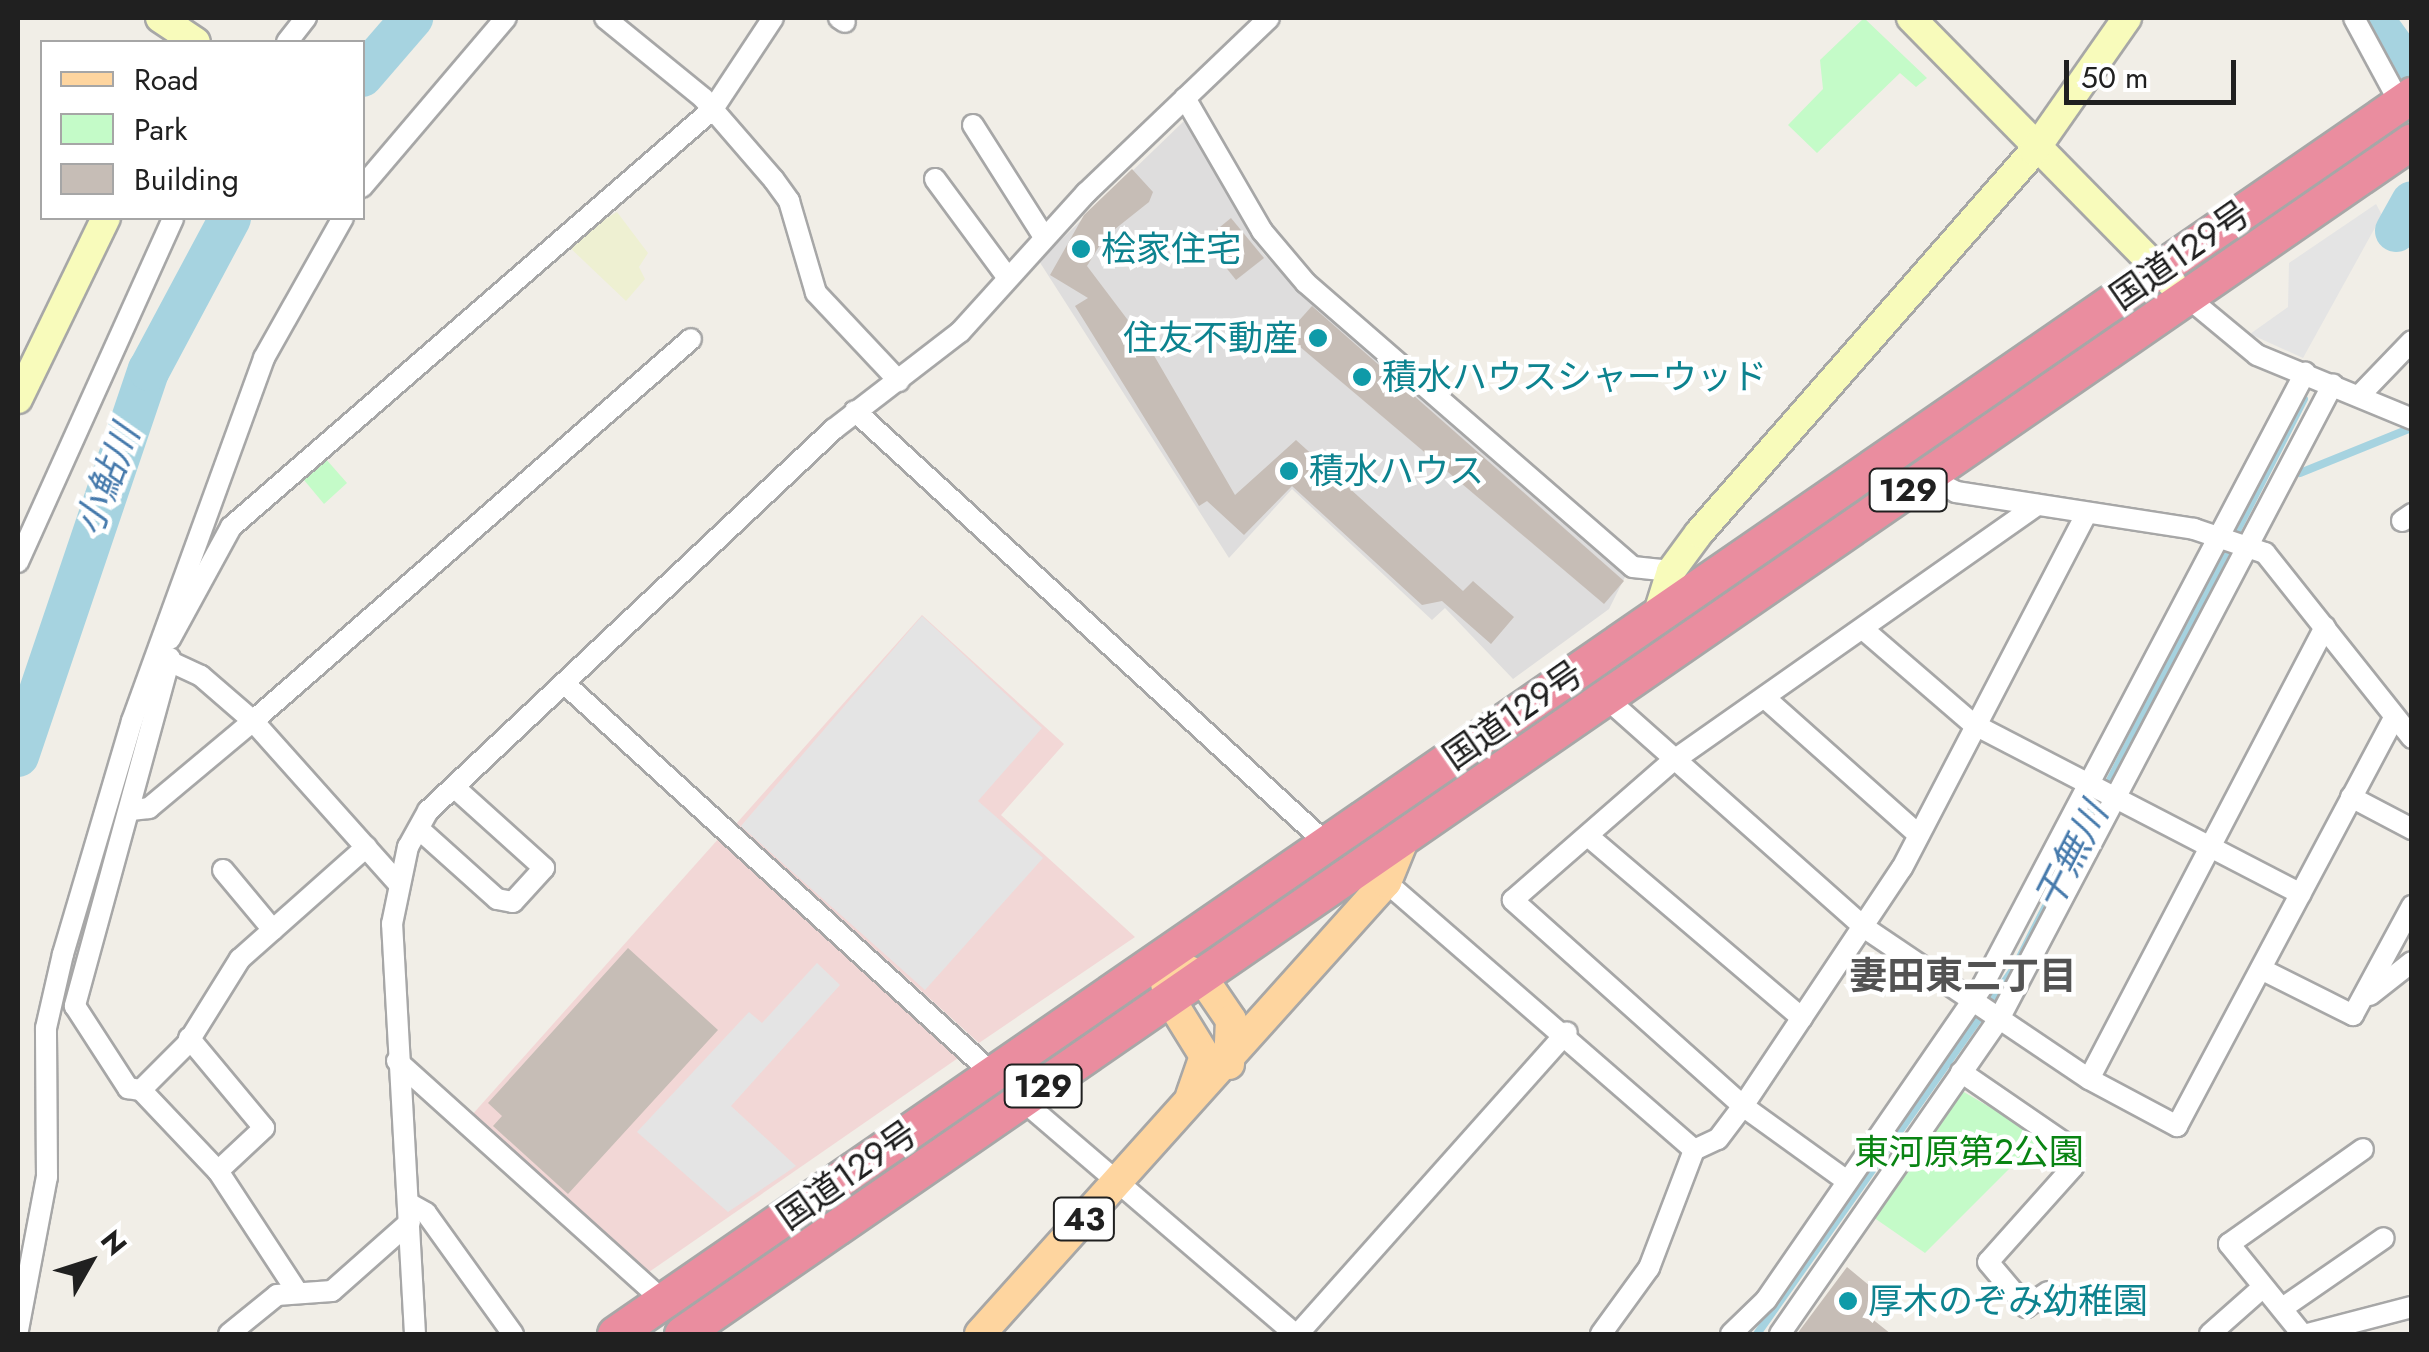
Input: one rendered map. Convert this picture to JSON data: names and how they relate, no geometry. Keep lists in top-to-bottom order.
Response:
{
  "streets": {
    "highway": ["国道129号", "129"],
    "main road": ["43"]
  },
  "crossings": [
    ["国道129号", "43"]
  ],
  "districts": ["妻田東二丁目"],
  "water": ["小鮎川", "干無川"],
  "parks": ["東河原第2公園"],
  "places": [
    "桧家住宅",
    "住友不動産",
    "積水ハウスシャーウッド",
    "積水ハウス",
    "厚木のぞみ幼稚園"
  ],
  "legend": ["Road", "Park", "Building"],
  "scale_bar": "50 m",
  "north": "top right"
}
